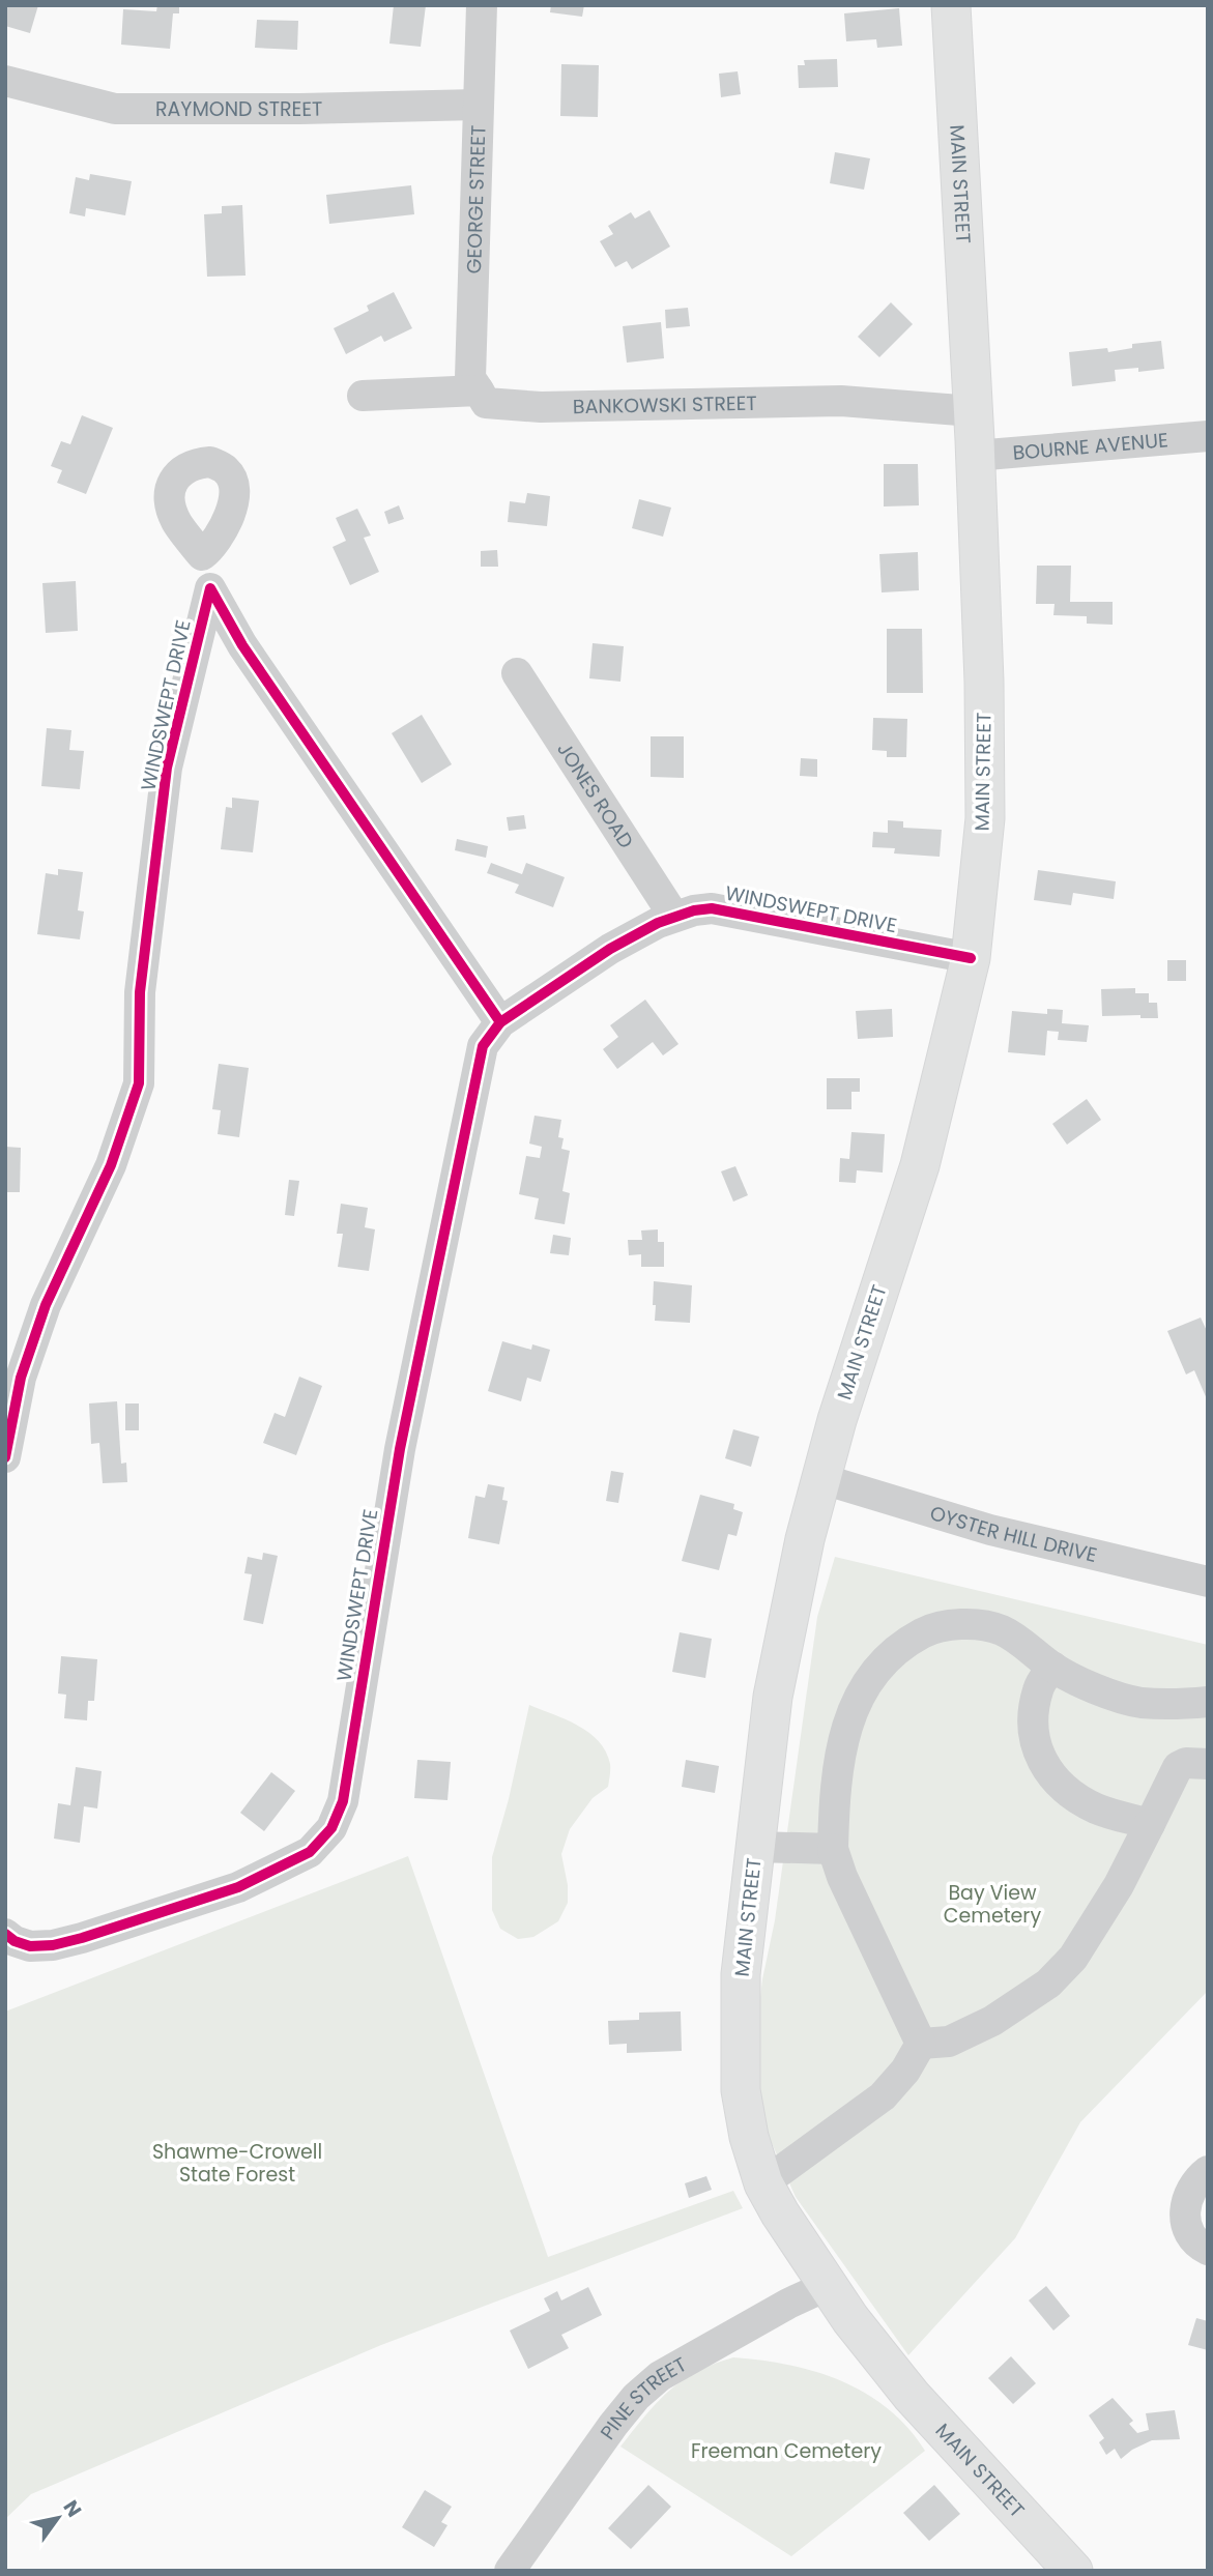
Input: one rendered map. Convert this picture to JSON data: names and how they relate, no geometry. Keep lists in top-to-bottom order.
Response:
{
  "streets": {
    "main road": ["MAIN STREET"],
    "street": [
      "RAYMOND STREET",
      "GEORGE STREET",
      "BANKOWSKI STREET",
      "BOURNE AVENUE",
      "WINDSWEPT DRIVE",
      "JONES ROAD",
      "OYSTER HILL DRIVE",
      "PINE STREET"
    ]
  },
  "crossings": [
    ["RAYMOND STREET", "GEORGE STREET"],
    ["MAIN STREET", "BANKOWSKI STREET"],
    ["MAIN STREET", "BOURNE AVENUE"],
    ["MAIN STREET", "WINDSWEPT DRIVE"],
    ["MAIN STREET", "OYSTER HILL DRIVE"],
    ["MAIN STREET", "PINE STREET"],
    ["GEORGE STREET", "BANKOWSKI STREET"],
    ["WINDSWEPT DRIVE", "JONES ROAD"]
  ],
  "parks": ["Bay View Cemetery", "Shawme-Crowell State Forest", "Freeman Cemetery"],
  "north": "top right"
}
